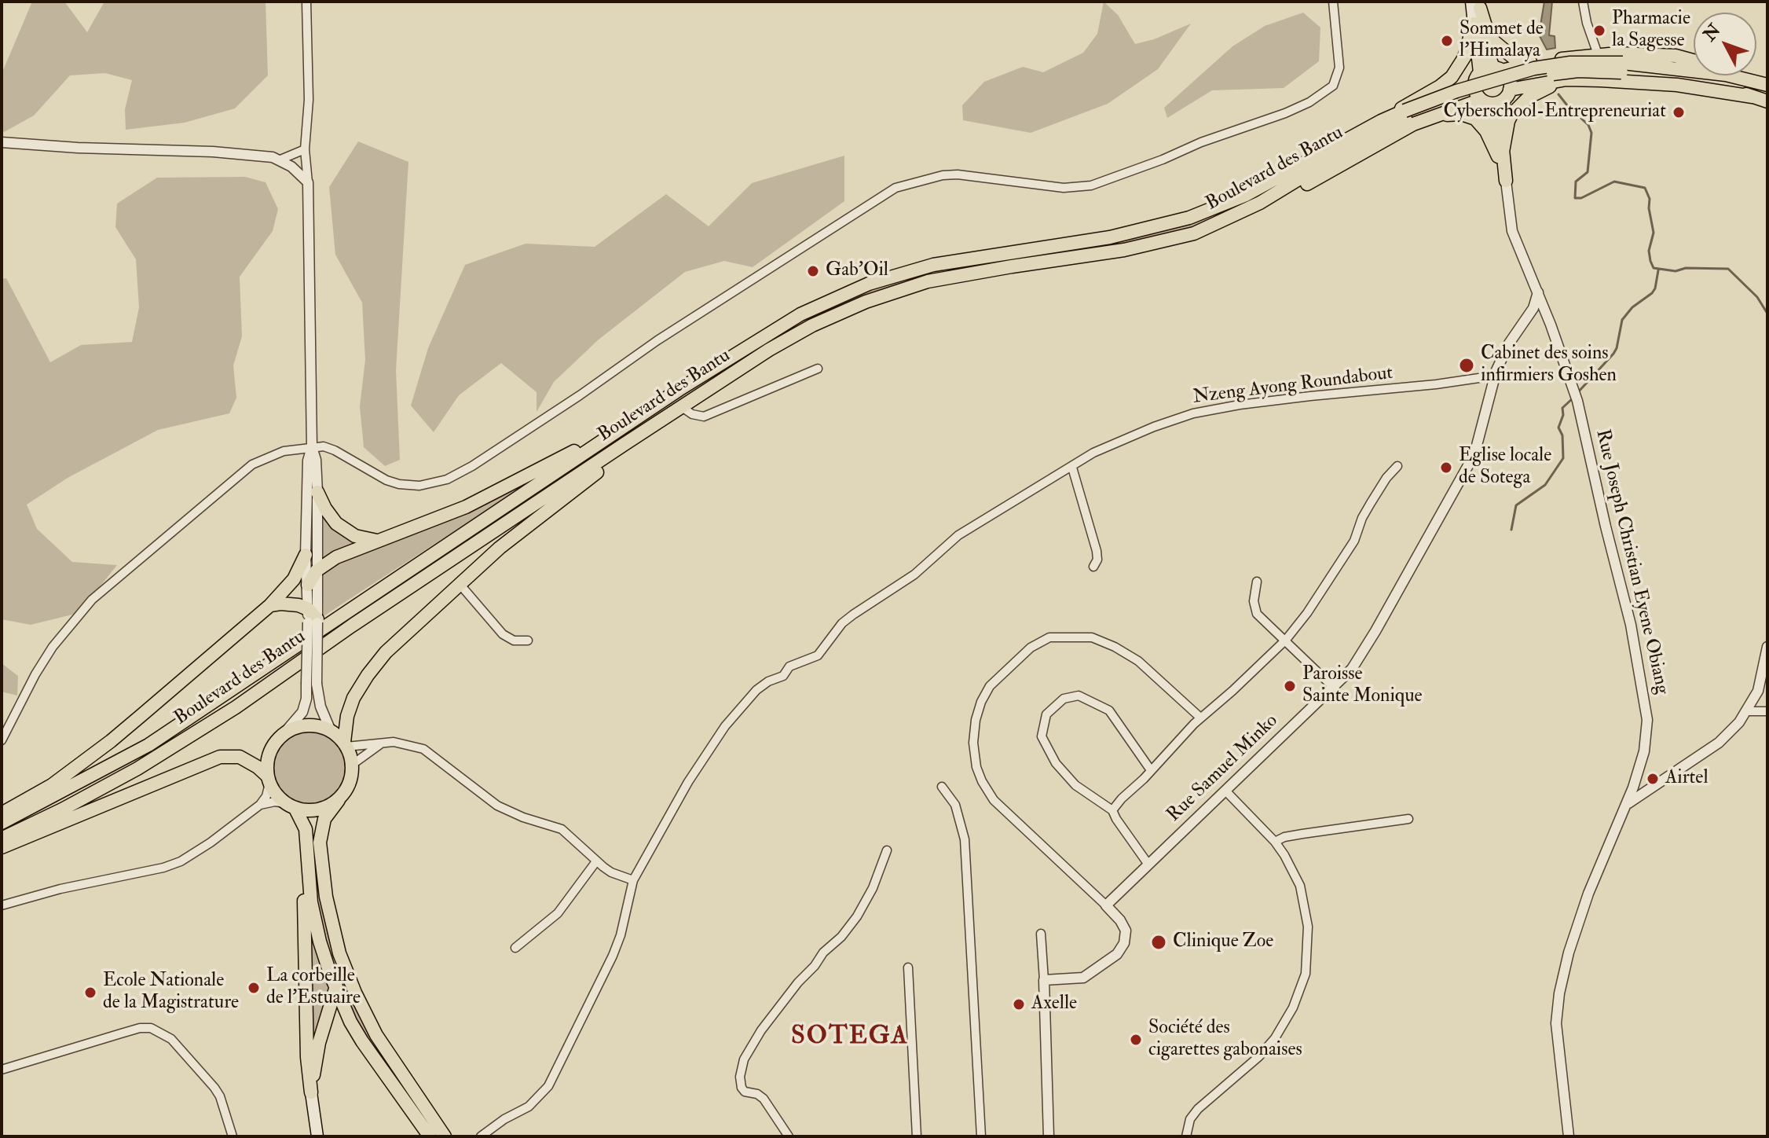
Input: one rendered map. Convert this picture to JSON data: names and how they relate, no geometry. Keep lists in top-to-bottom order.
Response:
{
  "streets": {
    "main road": ["Boulevard des Bantu"],
    "street": ["Nzeng Ayong Roundabout", "Rue Joseph Christian Eyene Obiang", "Rue Samuel Minko"]
  },
  "crossings": [
    ["Nzeng Ayong Roundabout", "Rue Samuel Minko"],
    ["Rue Joseph Christian Eyene Obiang", "Rue Samuel Minko"]
  ],
  "districts": ["SOTEGA"],
  "places": [
    "Pharmacie la Sagesse",
    "Sommet de l'Himalaya",
    "Cyberschool-Entrepreneuriat",
    "Gab’Oil",
    "Cabinet des soins infirmiers Goshen",
    "Eglise locale de Sotega",
    "Paroisse Sainte Monique",
    "Airtel",
    "Clinique Zoe",
    "La corbeille de l’Estuaire",
    "Ecole Nationale de la Magistrature",
    "Axelle",
    "Société des cigarettes gabonaises"
  ],
  "north": "top left"
}
